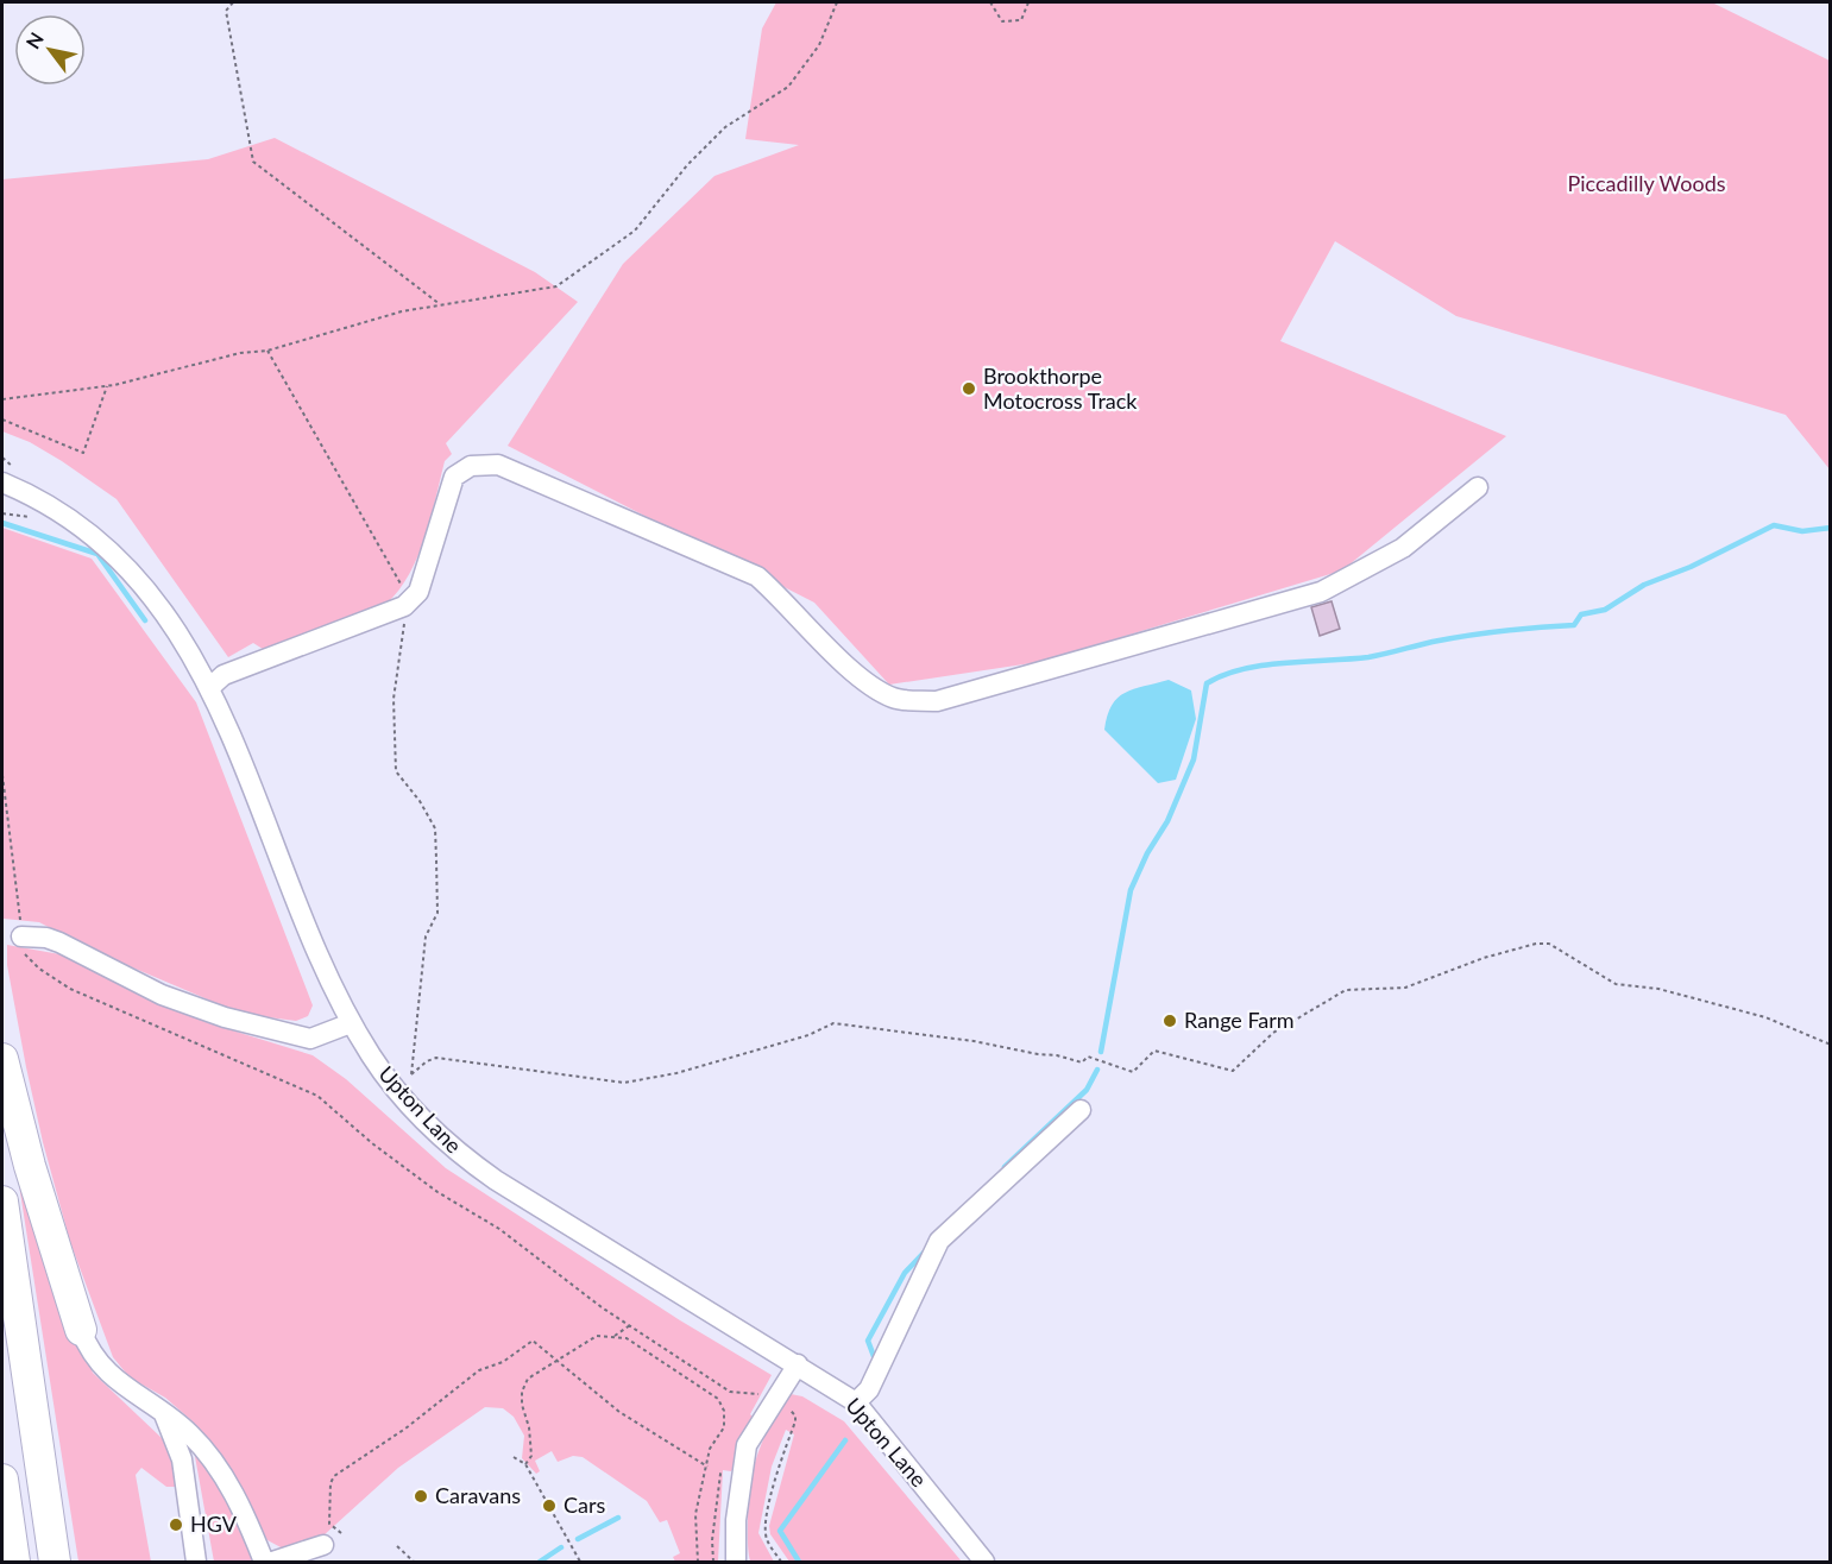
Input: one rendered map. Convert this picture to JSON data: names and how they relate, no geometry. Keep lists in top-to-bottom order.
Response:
{
  "streets": {
    "street": ["Upton Lane"]
  },
  "parks": ["Piccadilly Woods"],
  "places": [
    "Brookthorpe Motocross Track",
    "Range Farm",
    "Caravans",
    "Cars",
    "HGV"
  ],
  "north": "top left"
}
